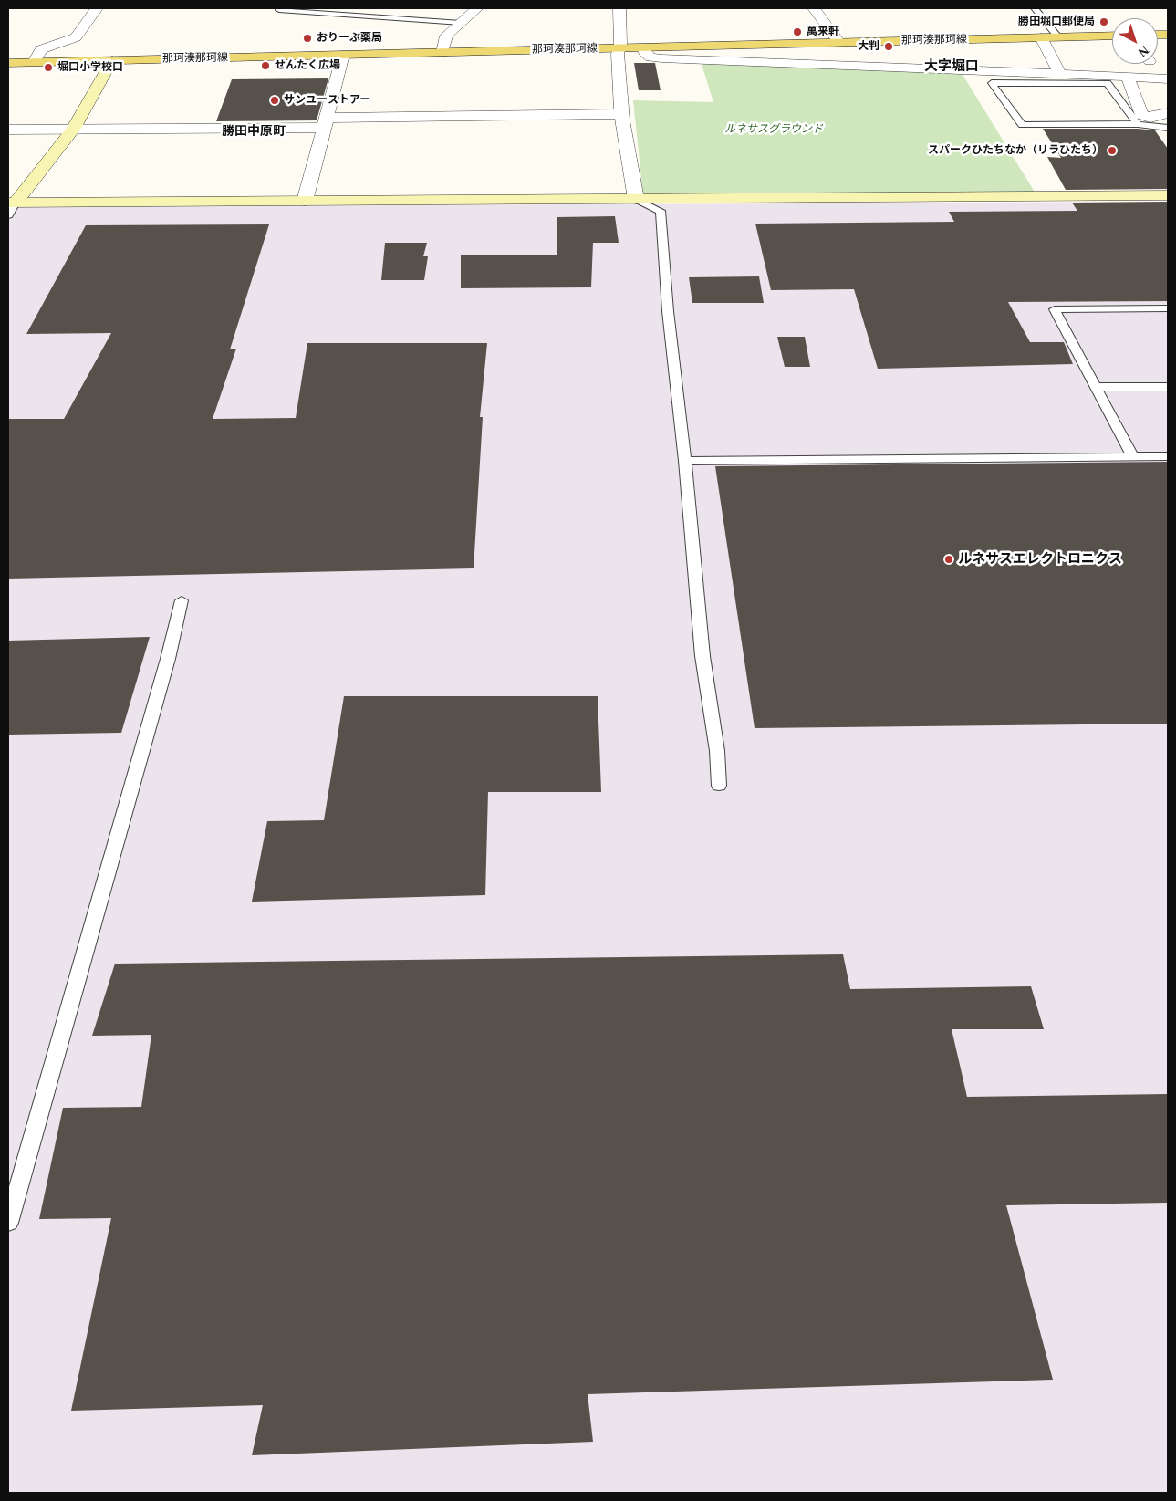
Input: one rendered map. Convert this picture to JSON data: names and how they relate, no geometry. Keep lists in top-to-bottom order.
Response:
{
  "streets": {
    "main road": ["那珂湊那珂線"]
  },
  "districts": ["大字堀口", "勝田中原町"],
  "parks": ["ルネサスグラウンド"],
  "places": [
    "勝田堀口郵便局",
    "萬来軒",
    "おりーぶ薬局",
    "大判",
    "せんたく広場",
    "堀口小学校口",
    "サンユーストアー",
    "スパークひたちなか（リラひたち）",
    "ルネサスエレクトロニクス"
  ],
  "north": "bottom right"
}
